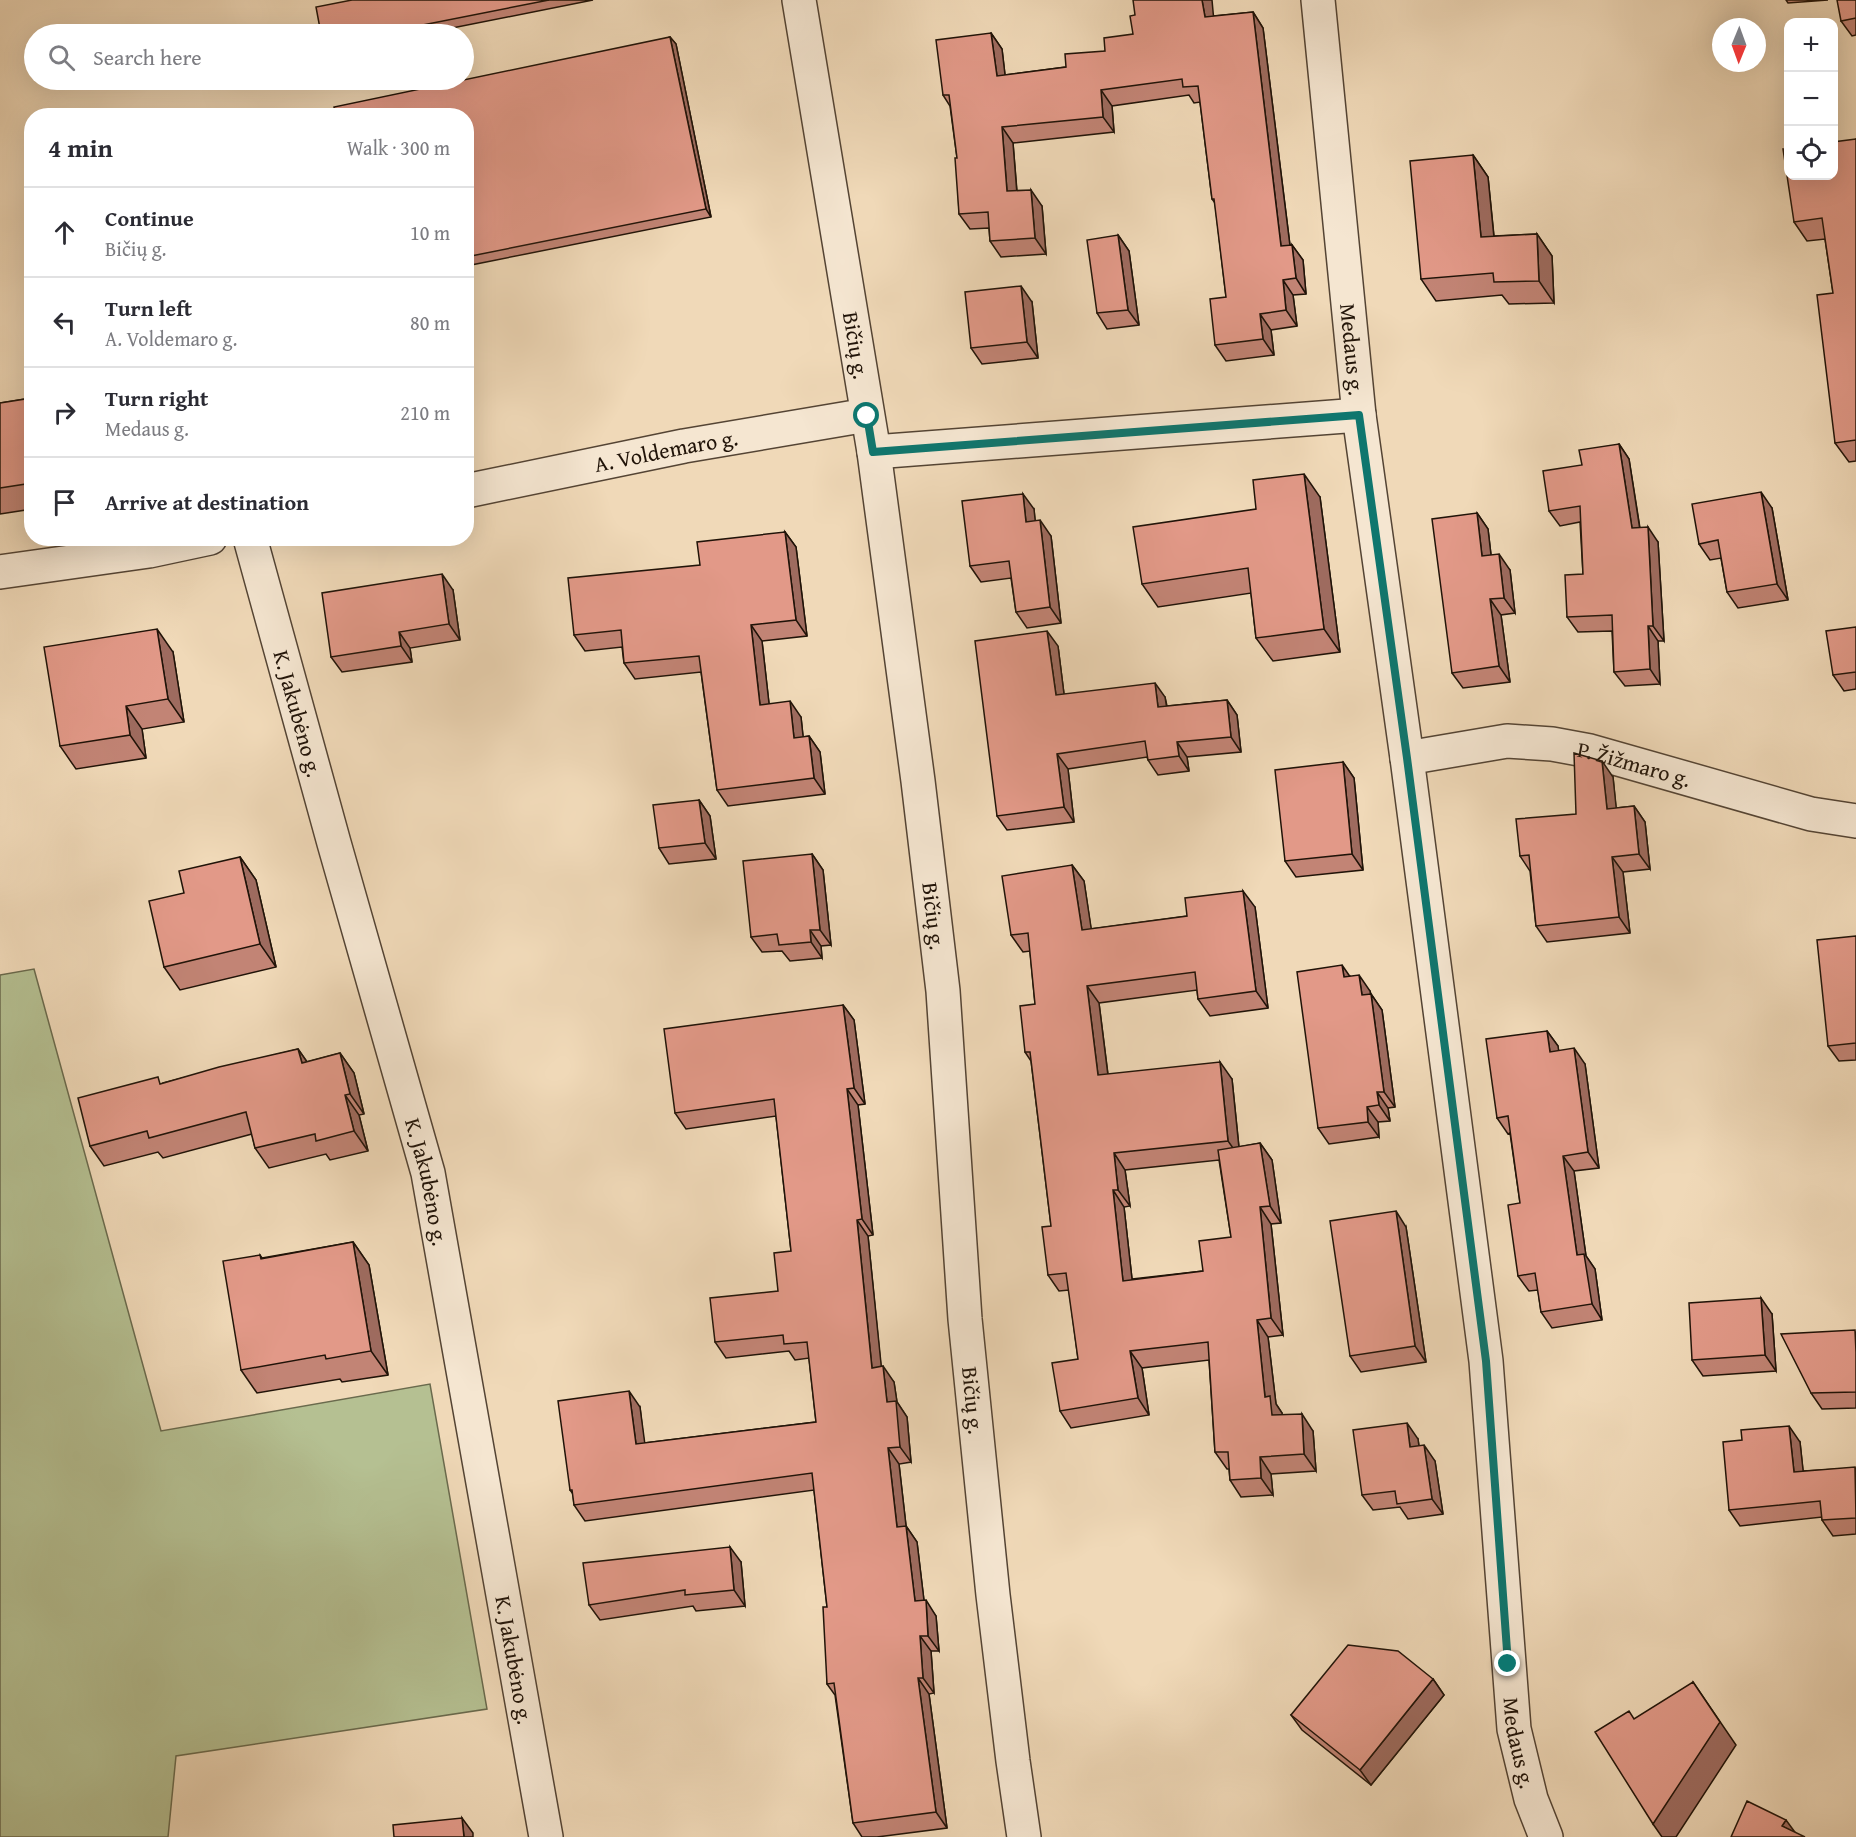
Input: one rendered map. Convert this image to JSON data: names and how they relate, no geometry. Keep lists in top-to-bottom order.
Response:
{
  "streets": {
    "street": [
      "Bičių g.",
      "Medaus g.",
      "A. Voldemaro g.",
      "K. Jakubėno g.",
      "P. Žižmaro g."
    ]
  },
  "crossings": [
    ["Bičių g.", "A. Voldemaro g."],
    ["Medaus g.", "P. Žižmaro g."]
  ],
  "north": "bottom",
  "page": {
    "map_buttons": ["+", "−"],
    "search": "Search here",
    "heading": ["4 min", "Walk · 300 m"],
    "list": [
      ["Continue", "Bičių g.", "10 m"],
      ["Turn left", "A. Voldemaro g.", "80 m"],
      ["Turn right", "Medaus g.", "210 m"],
      "Arrive at destination"
    ]
  }
}
